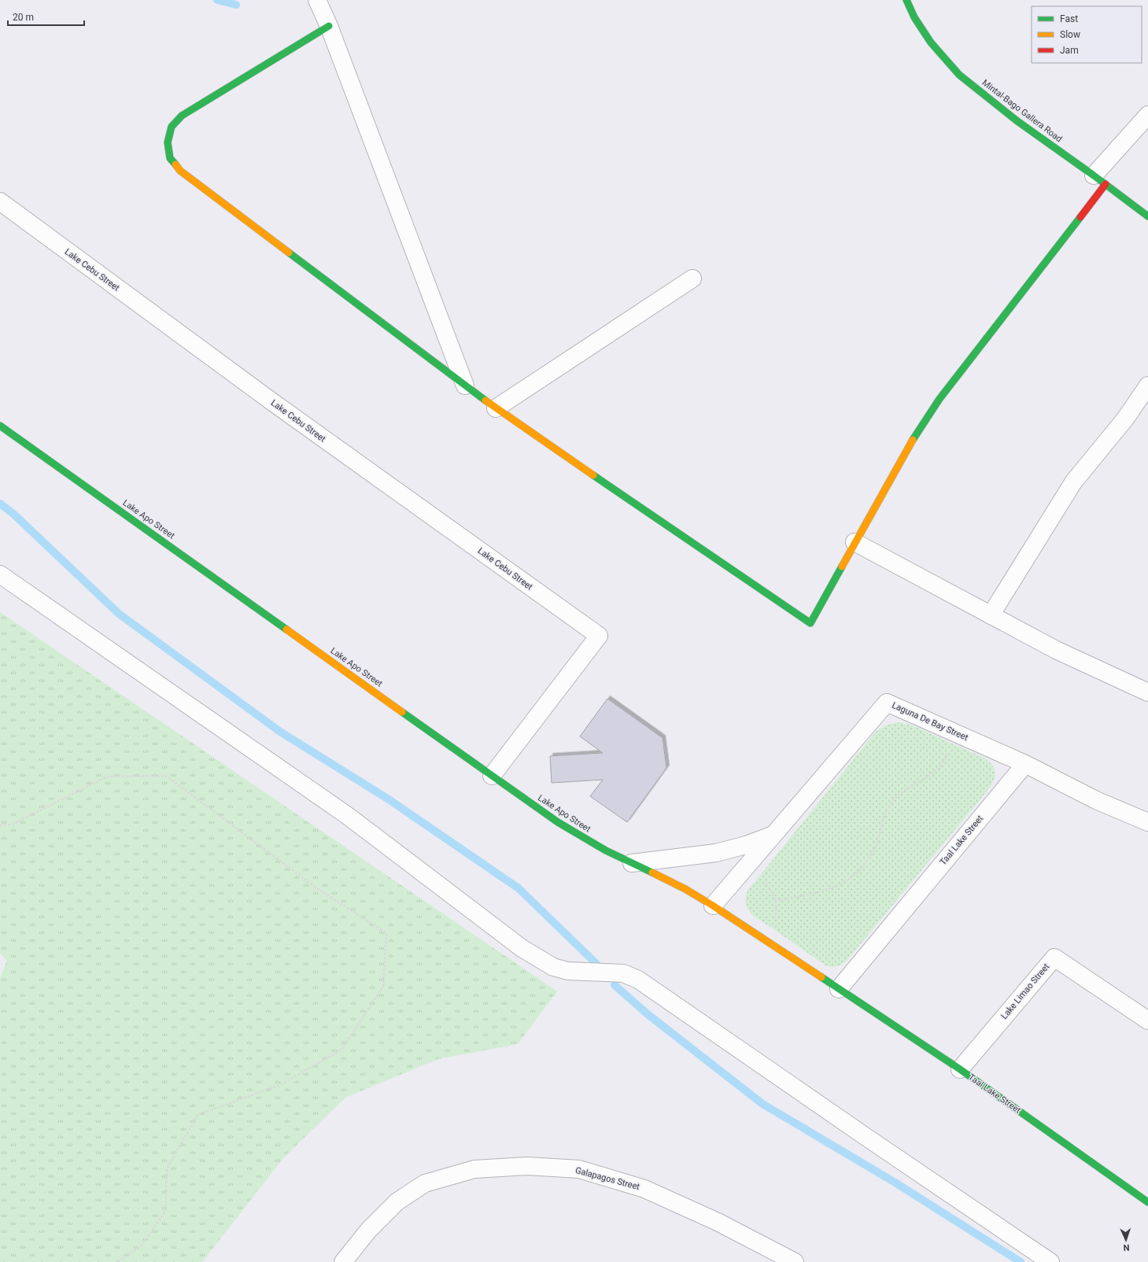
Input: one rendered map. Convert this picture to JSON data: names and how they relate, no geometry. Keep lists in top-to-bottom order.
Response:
{
  "streets": {
    "street": [
      "Mintal-Bago Gallera Road",
      "Lake Cebu Street",
      "Lake Apo Street",
      "Laguna De Bay Street",
      "Taal Lake Street",
      "Lake Limao Street",
      "Galapagos Street"
    ]
  },
  "crossings": [
    ["Lake Cebu Street", "Lake Apo Street"],
    ["Lake Apo Street", "Laguna De Bay Street"],
    ["Lake Apo Street", "Taal Lake Street"],
    ["Laguna De Bay Street", "Taal Lake Street"],
    ["Taal Lake Street", "Lake Limao Street"]
  ],
  "legend": ["Fast", "Slow", "Jam"],
  "scale_bar": "20 m",
  "north": "bottom"
}
